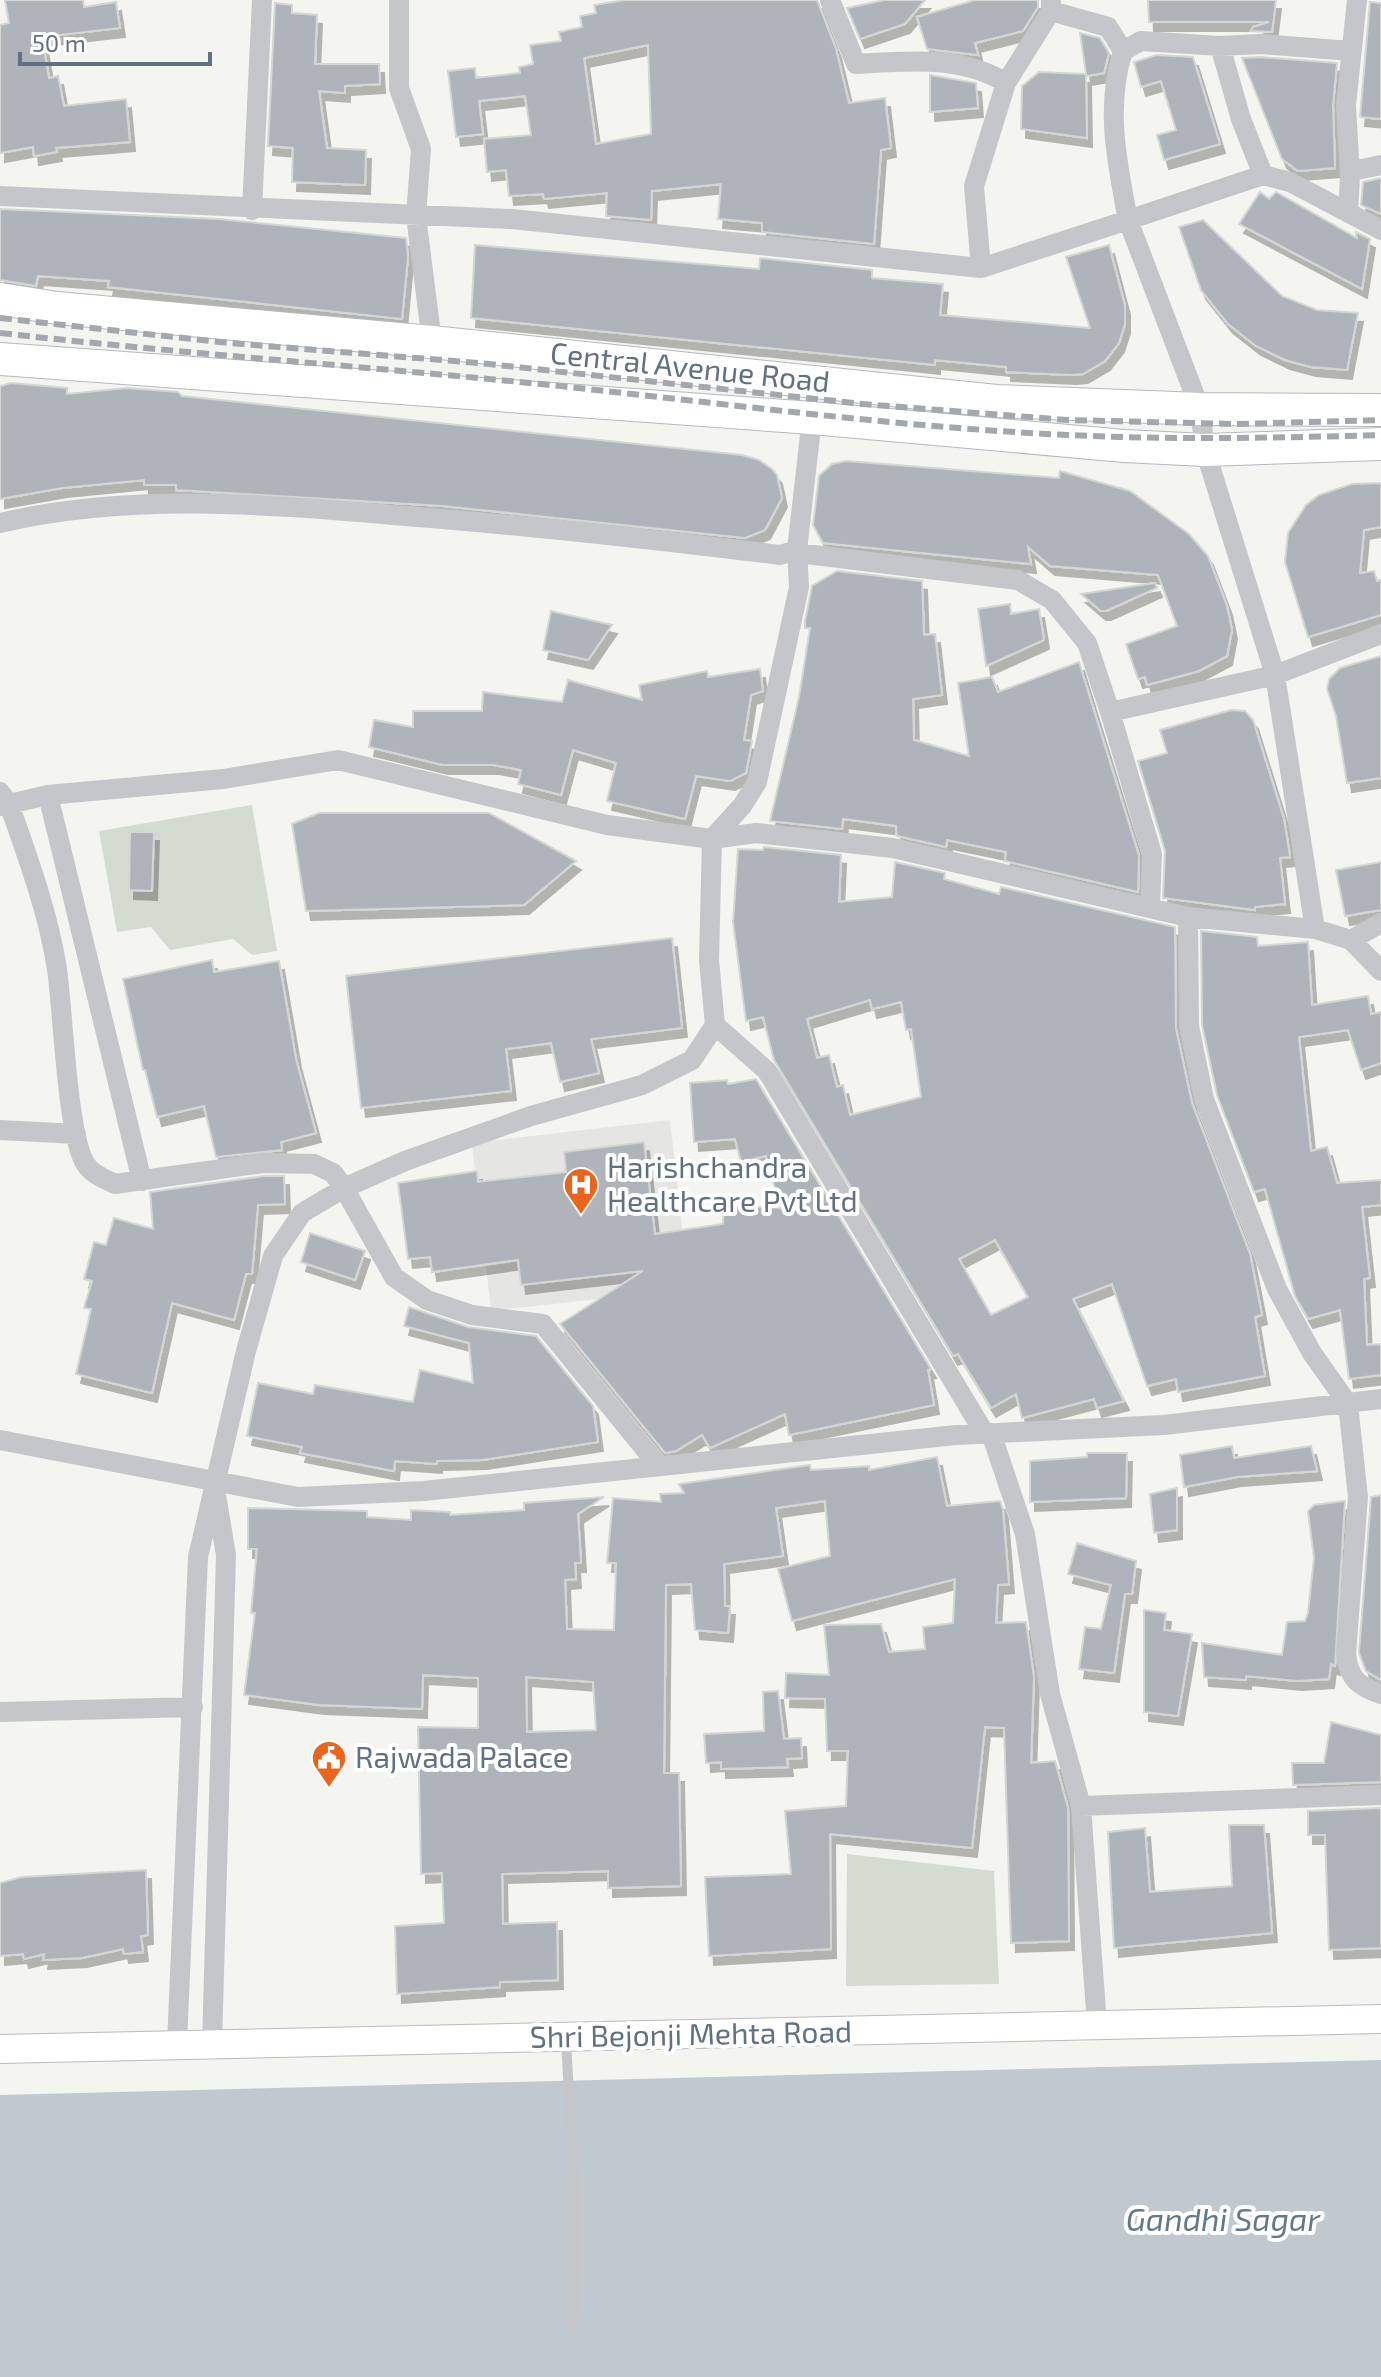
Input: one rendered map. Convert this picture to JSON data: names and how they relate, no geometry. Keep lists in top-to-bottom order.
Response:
{
  "streets": {
    "main road": ["Central Avenue Road", "Shri Bejonji Mehta Road"]
  },
  "water": ["Gandhi Sagar"],
  "places": {
    "hospital": ["Harishchandra Healthcare Pvt Ltd"],
    "public building": ["Rajwada Palace"]
  },
  "scale_bar": "50 m"
}
